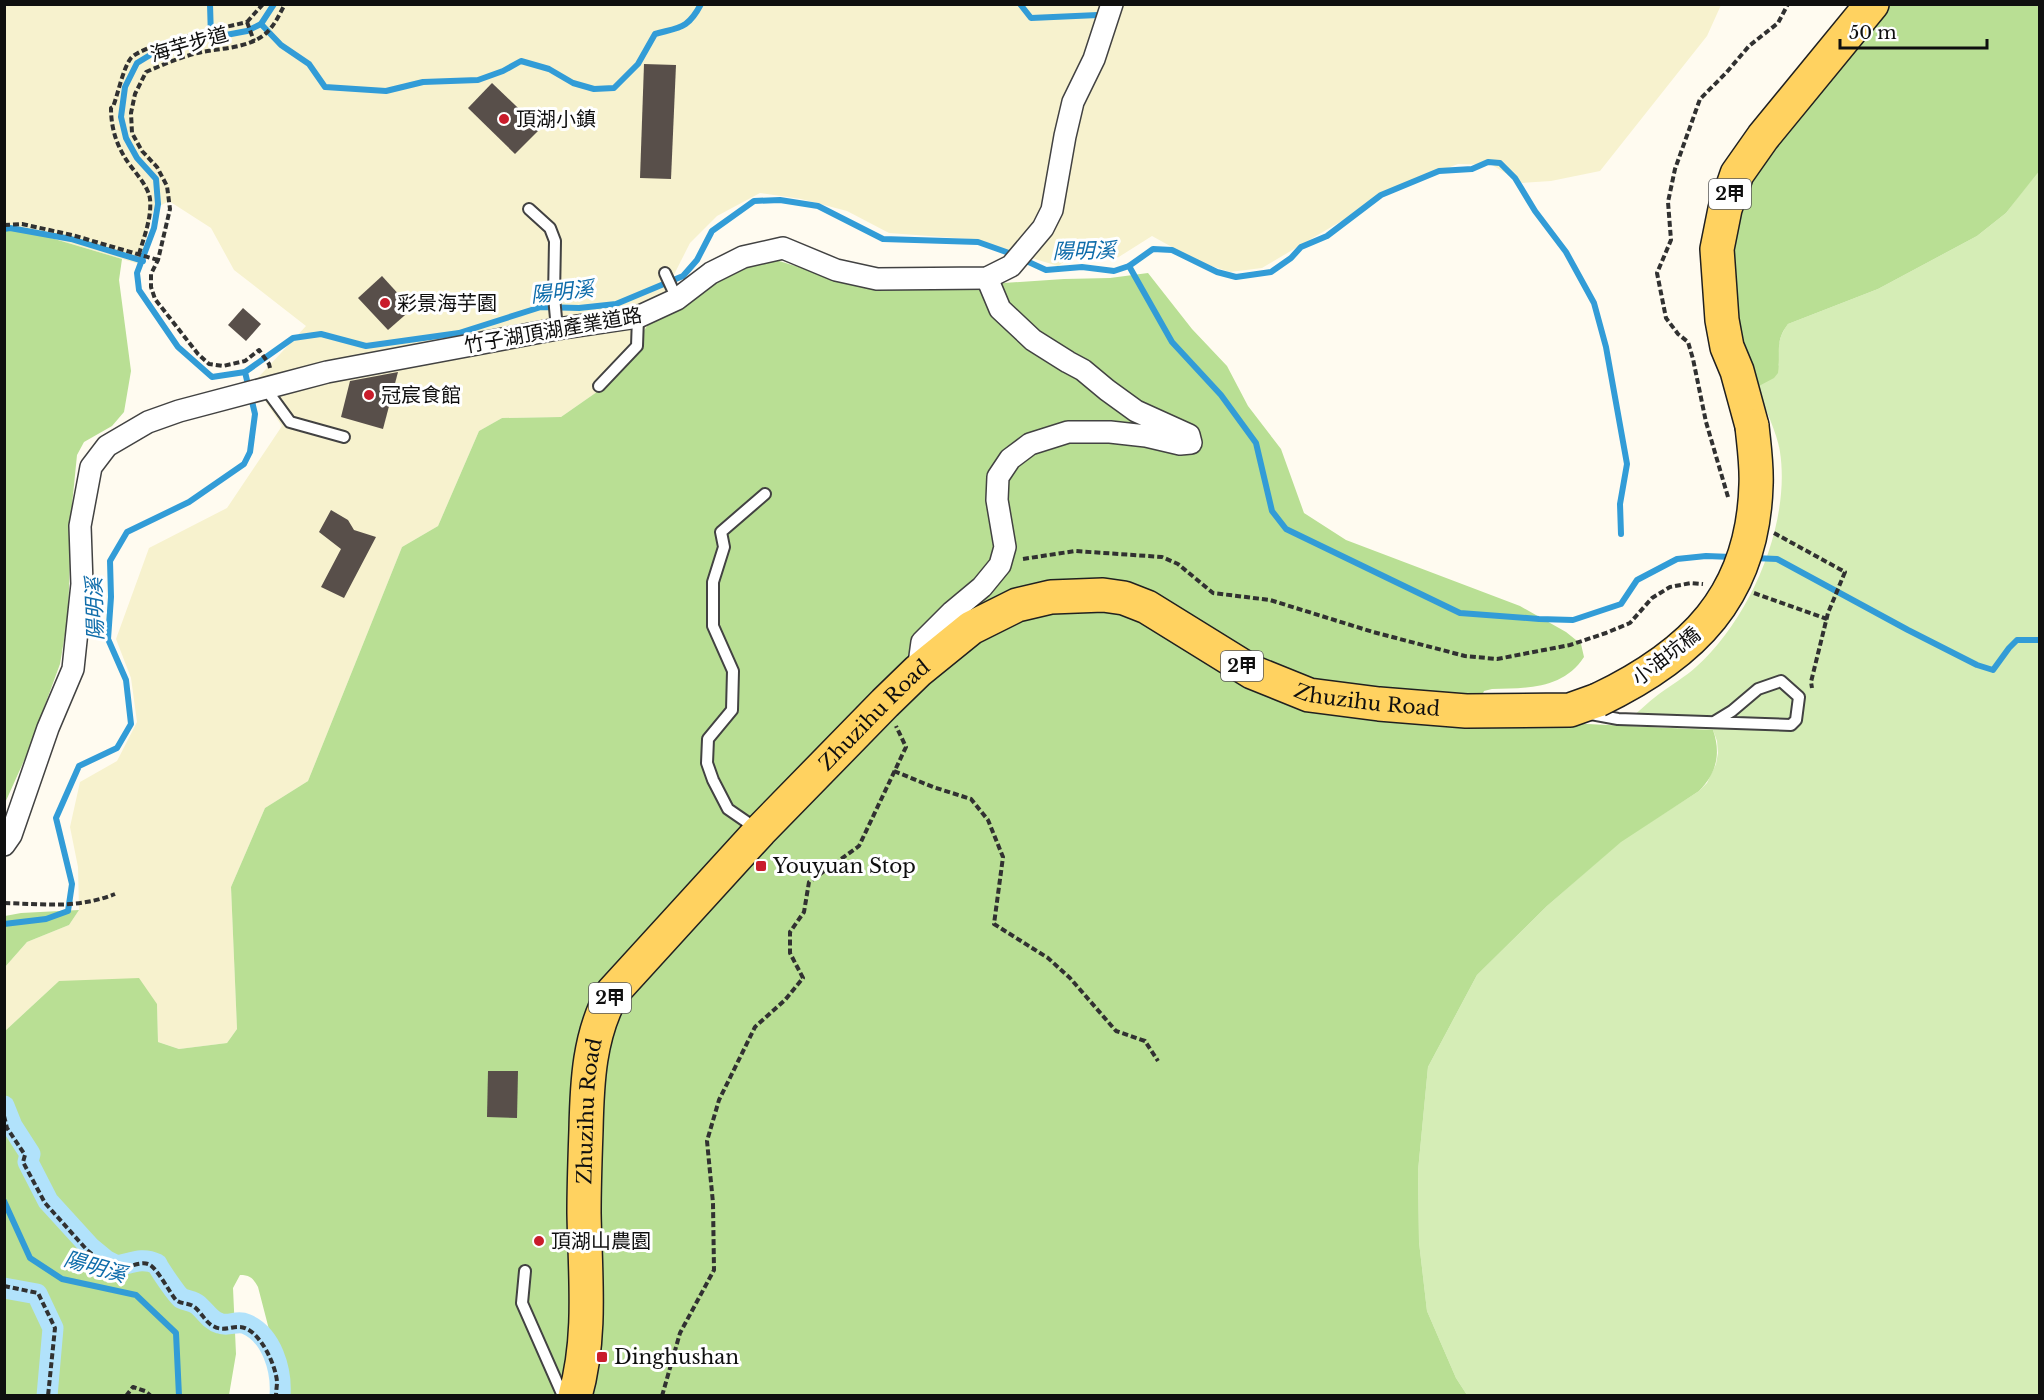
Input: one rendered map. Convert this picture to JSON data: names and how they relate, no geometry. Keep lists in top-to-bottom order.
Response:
{
  "streets": {
    "main road": ["2甲", "小油坑橋", "Zhuzihu Road"],
    "street": ["竹子湖頂湖產業道路"],
    "path": ["海芋步道"]
  },
  "crossings": [
    ["小油坑橋", "Zhuzihu Road"]
  ],
  "water": ["陽明溪"],
  "places": {
    "other": [
      "頂湖小鎮",
      "彩景海芋園",
      "冠宸食館",
      "頂湖山農園"
    ],
    "transit": ["Youyuan Stop", "Dinghushan"]
  },
  "scale_bar": "50 m"
}
